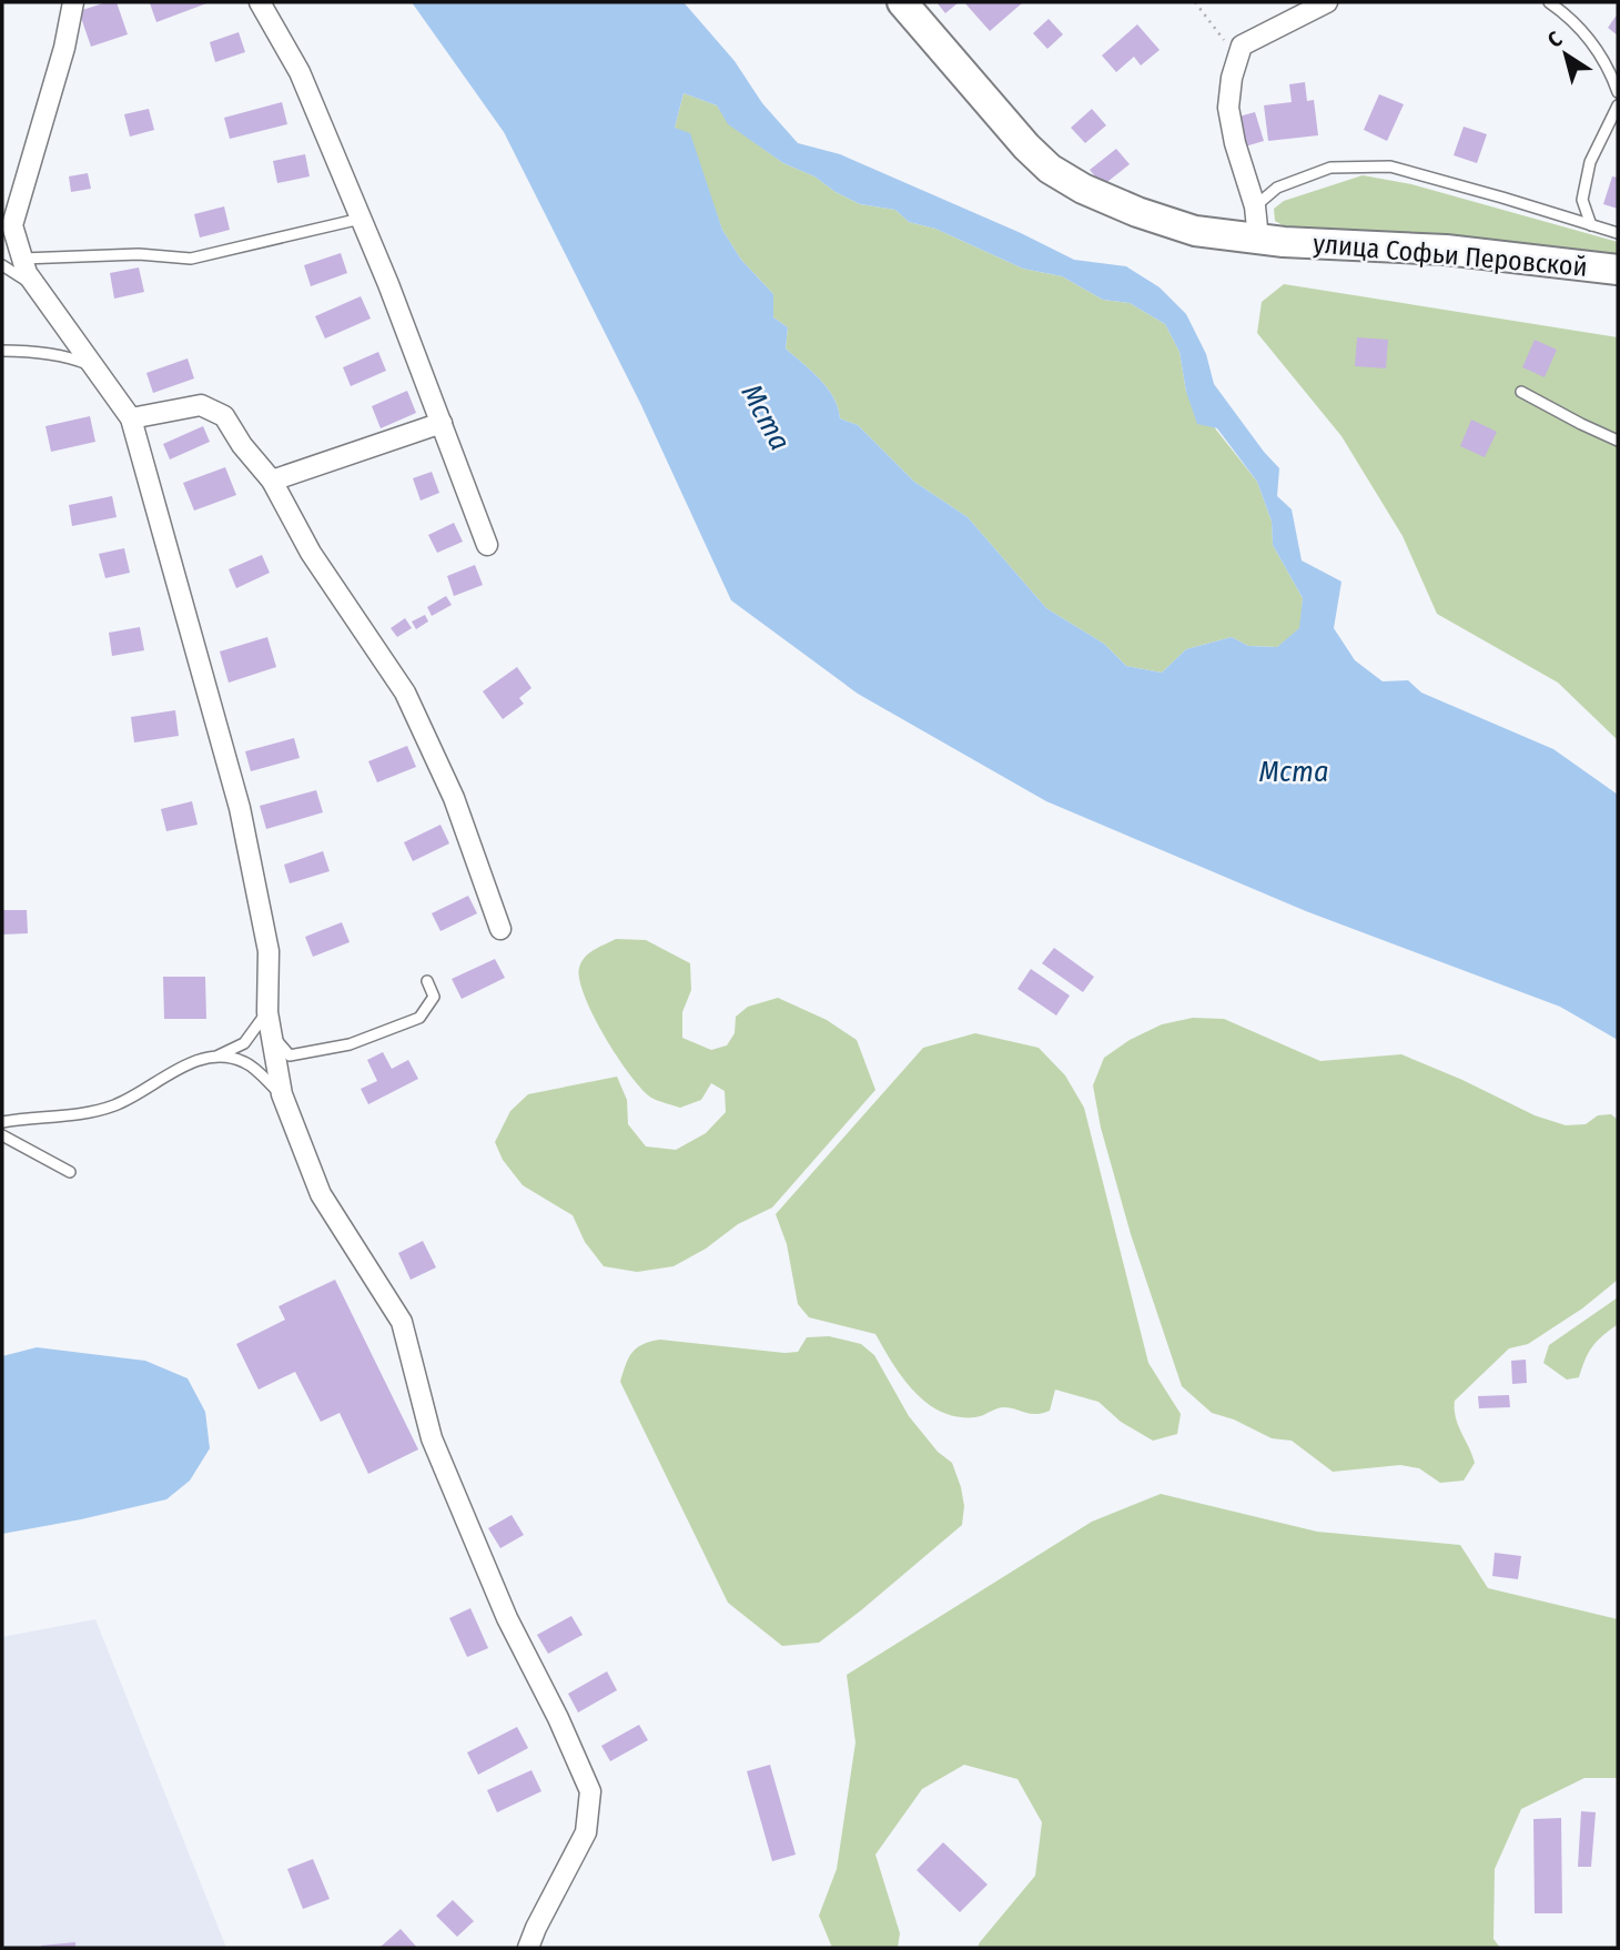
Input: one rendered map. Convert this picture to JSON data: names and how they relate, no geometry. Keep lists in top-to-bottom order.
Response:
{
  "streets": {
    "main road": ["улица Софьи Перовской"]
  },
  "water": ["Мста"],
  "north": "top left"
}
